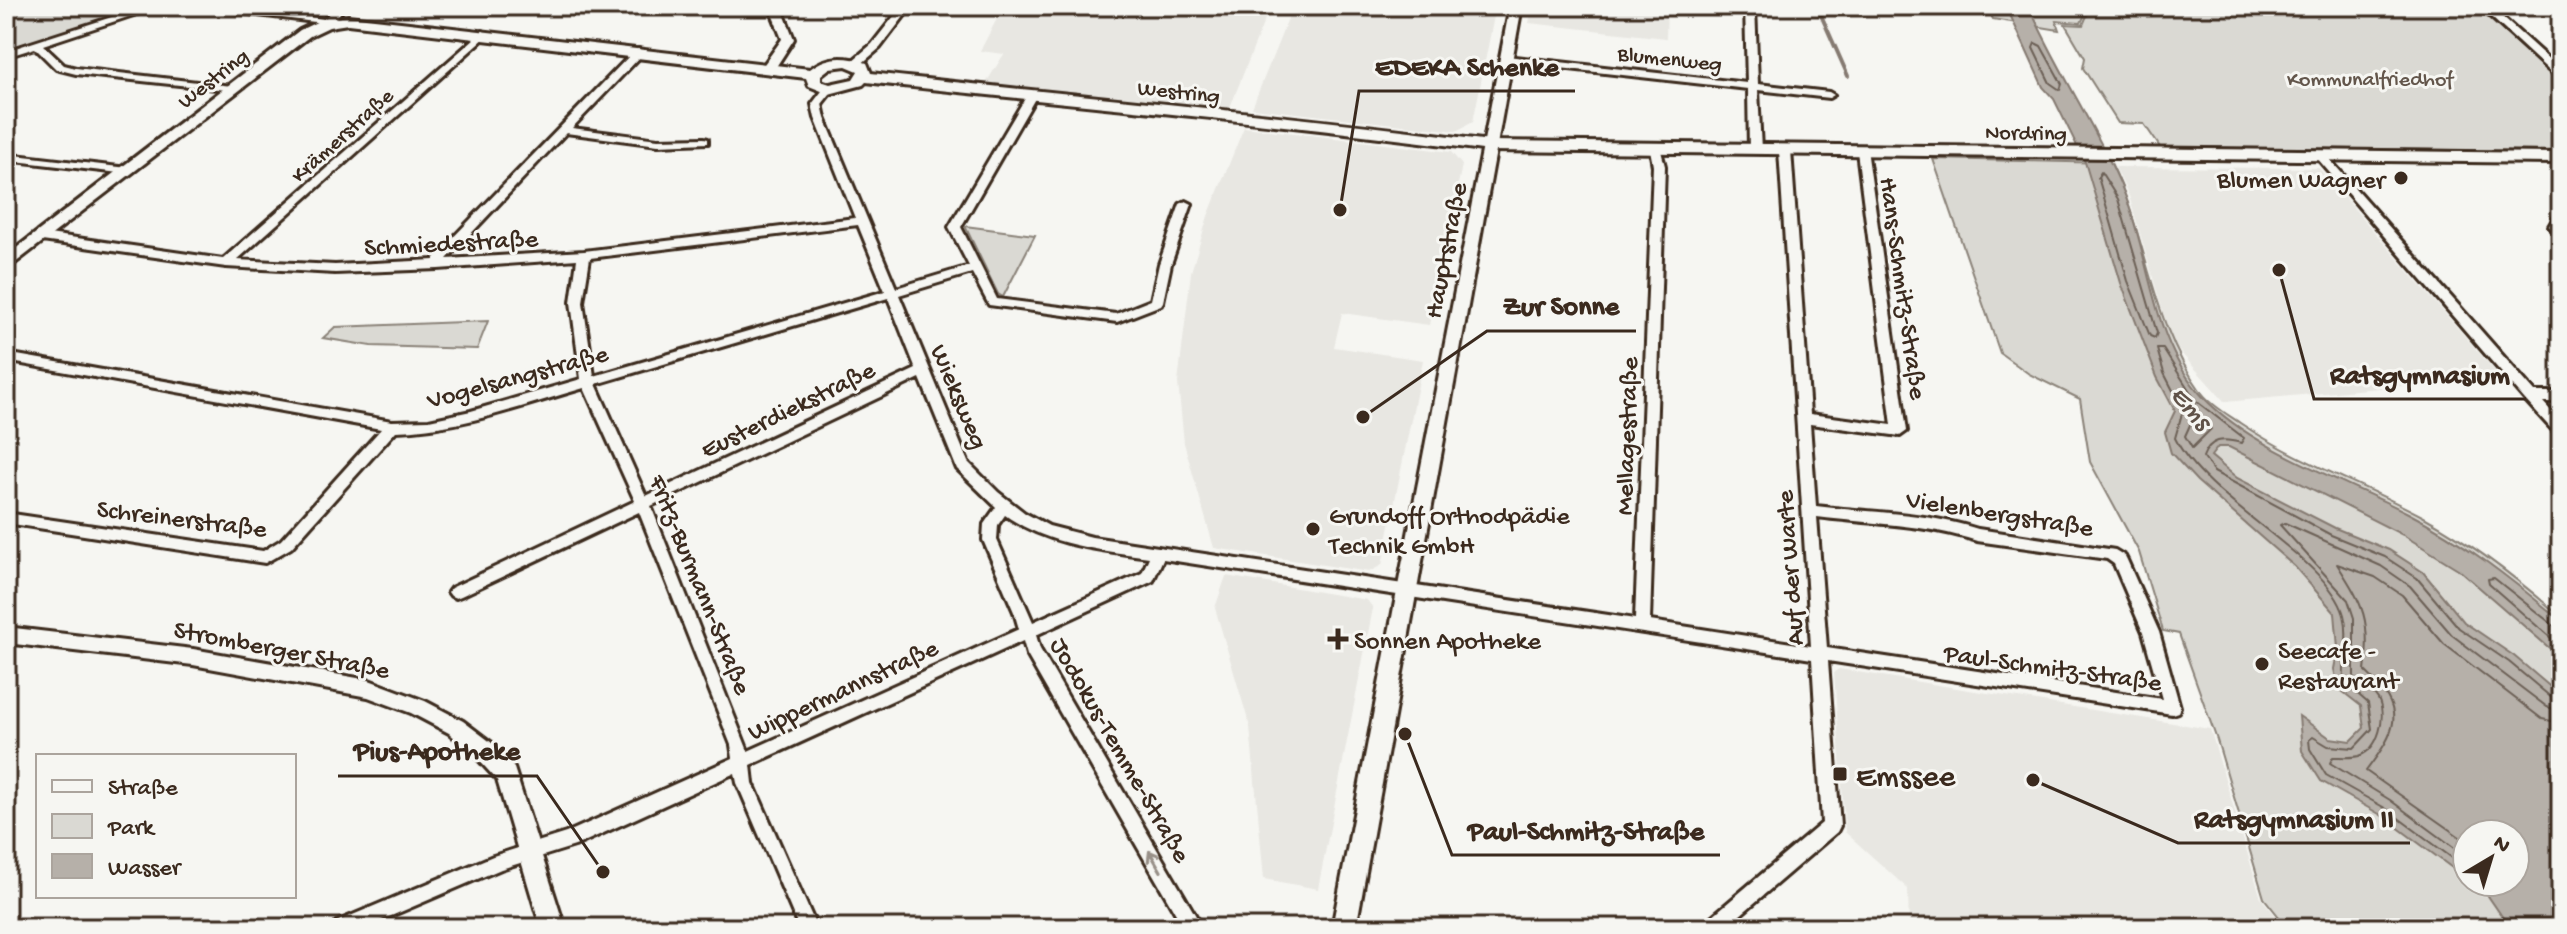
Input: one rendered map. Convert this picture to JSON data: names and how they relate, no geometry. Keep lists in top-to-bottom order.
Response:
{
  "streets": {
    "main road": ["Westring", "Nordring"],
    "street": [
      "Blumenweg",
      "Krämerstraße",
      "Schmiedestraße",
      "Hauptstraße",
      "Hans-Schmitz-Straße",
      "Vogelsangstraße",
      "Wieksweg",
      "Eusterdiekstraße",
      "Mellagestraße",
      "Vielenbergstraße",
      "Schreinerstraße",
      "Auf der Warte",
      "Fritz-Burmann-Straße",
      "Stromberger Straße",
      "Paul-Schmitz-Straße",
      "Wippermannstraße",
      "Jodokus-Temme-Straße"
    ]
  },
  "crossings": [
    ["Blumenweg", "Hauptstraße"],
    ["Westring", "Nordring"],
    ["Westring", "Krämerstraße"],
    ["Westring", "Schmiedestraße"],
    ["Westring", "Hauptstraße"],
    ["Nordring", "Hauptstraße"],
    ["Nordring", "Hans-Schmitz-Straße"],
    ["Nordring", "Mellagestraße"],
    ["Nordring", "Auf der Warte"],
    ["Krämerstraße", "Schmiedestraße"],
    ["Schmiedestraße", "Wieksweg"],
    ["Schmiedestraße", "Fritz-Burmann-Straße"],
    ["Hauptstraße", "Wieksweg"],
    ["Hauptstraße", "Paul-Schmitz-Straße"],
    ["Hans-Schmitz-Straße", "Auf der Warte"],
    ["Vogelsangstraße", "Wieksweg"],
    ["Vogelsangstraße", "Schreinerstraße"],
    ["Vogelsangstraße", "Fritz-Burmann-Straße"],
    ["Wieksweg", "Eusterdiekstraße"],
    ["Wieksweg", "Paul-Schmitz-Straße"],
    ["Wieksweg", "Wippermannstraße"],
    ["Wieksweg", "Jodokus-Temme-Straße"],
    ["Eusterdiekstraße", "Fritz-Burmann-Straße"],
    ["Mellagestraße", "Paul-Schmitz-Straße"],
    ["Vielenbergstraße", "Auf der Warte"],
    ["Vielenbergstraße", "Paul-Schmitz-Straße"],
    ["Auf der Warte", "Paul-Schmitz-Straße"],
    ["Fritz-Burmann-Straße", "Wippermannstraße"],
    ["Stromberger Straße", "Wippermannstraße"],
    ["Wippermannstraße", "Jodokus-Temme-Straße"]
  ],
  "one_way": ["Jodokus-Temme-Straße"],
  "water": ["Ems"],
  "parks": ["Kommunalfriedhof"],
  "places": {
    "other": [
      "Blumen Wagner",
      "EDEKA Schenke",
      "Ratsgymnasium",
      "Zur Sonne",
      "Grundoff Orthodpädie Technik GmbH",
      "Seecafe - Restaurant",
      "Paul-Schmitz-Straße",
      "Ratsgymnasium II",
      "Pius-Apotheke"
    ],
    "health": ["Sonnen Apotheke"],
    "transit": ["Emssee"]
  },
  "legend": ["Straße", "Park", "Wasser"],
  "north": "top right"
}
